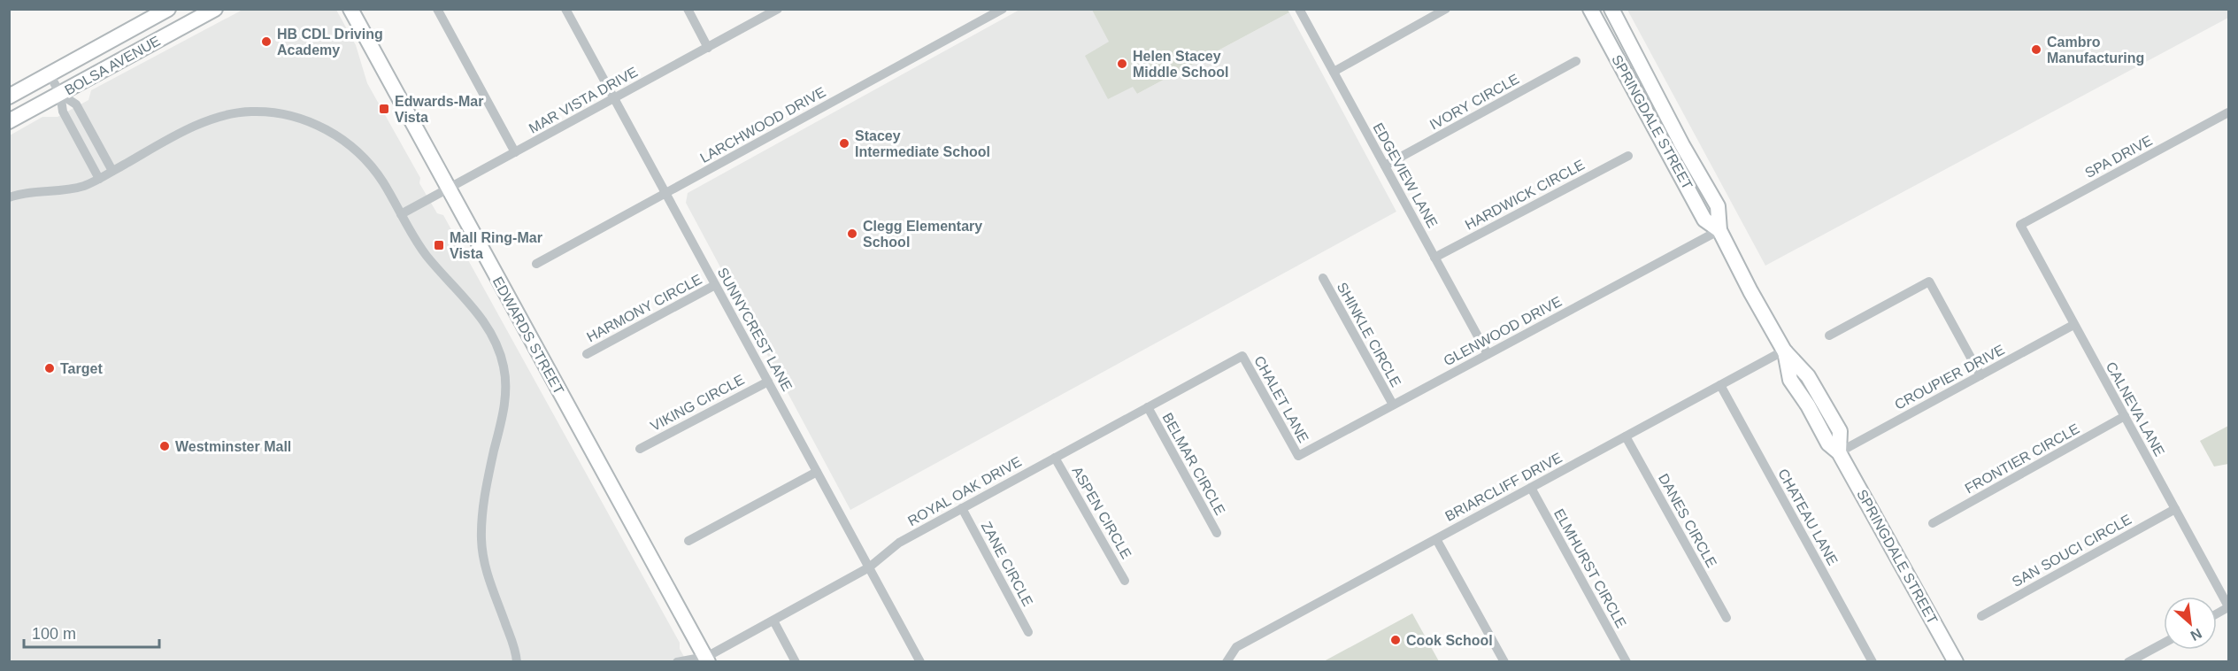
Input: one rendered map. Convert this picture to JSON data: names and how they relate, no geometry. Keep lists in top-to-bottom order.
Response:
{
  "streets": {
    "main road": ["BOLSA AVENUE", "SPRINGDALE STREET", "EDWARDS STREET"],
    "street": [
      "MAR VISTA DRIVE",
      "IVORY CIRCLE",
      "LARCHWOOD DRIVE",
      "SPA DRIVE",
      "EDGEVIEW LANE",
      "HARDWICK CIRCLE",
      "HARMONY CIRCLE",
      "SUNNYCREST LANE",
      "GLENWOOD DRIVE",
      "SHINKLE CIRCLE",
      "CROUPIER DRIVE",
      "CHALET LANE",
      "VIKING CIRCLE",
      "CALNEVA LANE",
      "FRONTIER CIRCLE",
      "BELMAR CIRCLE",
      "BRIARCLIFF DRIVE",
      "ROYAL OAK DRIVE",
      "ASPEN CIRCLE",
      "CHATEAU LANE",
      "DANES CIRCLE",
      "SAN SOUCI CIRCLE",
      "ZANE CIRCLE",
      "ELMHURST CIRCLE"
    ]
  },
  "crossings": [
    ["MAR VISTA DRIVE", "SUNNYCREST LANE"],
    ["MAR VISTA DRIVE", "EDWARDS STREET"],
    ["IVORY CIRCLE", "EDGEVIEW LANE"],
    ["SPRINGDALE STREET", "GLENWOOD DRIVE"],
    ["SPRINGDALE STREET", "CROUPIER DRIVE"],
    ["SPRINGDALE STREET", "BRIARCLIFF DRIVE"],
    ["LARCHWOOD DRIVE", "SUNNYCREST LANE"],
    ["SPA DRIVE", "CALNEVA LANE"],
    ["EDGEVIEW LANE", "HARDWICK CIRCLE"],
    ["EDGEVIEW LANE", "GLENWOOD DRIVE"],
    ["HARMONY CIRCLE", "SUNNYCREST LANE"],
    ["SUNNYCREST LANE", "VIKING CIRCLE"],
    ["SUNNYCREST LANE", "ROYAL OAK DRIVE"],
    ["GLENWOOD DRIVE", "SHINKLE CIRCLE"],
    ["GLENWOOD DRIVE", "CHALET LANE"],
    ["EDWARDS STREET", "ROYAL OAK DRIVE"],
    ["CROUPIER DRIVE", "CALNEVA LANE"],
    ["CHALET LANE", "ROYAL OAK DRIVE"],
    ["CALNEVA LANE", "FRONTIER CIRCLE"],
    ["CALNEVA LANE", "SAN SOUCI CIRCLE"],
    ["BELMAR CIRCLE", "ROYAL OAK DRIVE"],
    ["BRIARCLIFF DRIVE", "CHATEAU LANE"],
    ["BRIARCLIFF DRIVE", "DANES CIRCLE"],
    ["BRIARCLIFF DRIVE", "ELMHURST CIRCLE"],
    ["ROYAL OAK DRIVE", "ASPEN CIRCLE"],
    ["ROYAL OAK DRIVE", "ZANE CIRCLE"]
  ],
  "places": {
    "other": [
      "HB CDL Driving Academy",
      "Cambro Manufacturing",
      "Helen Stacey Middle School",
      "Stacey Intermediate School",
      "Clegg Elementary School",
      "Target",
      "Westminster Mall",
      "Cook School"
    ],
    "transit": ["Edwards-Mar Vista", "Mall Ring-Mar Vista"]
  },
  "scale_bar": "100 m",
  "north": "bottom right"
}
